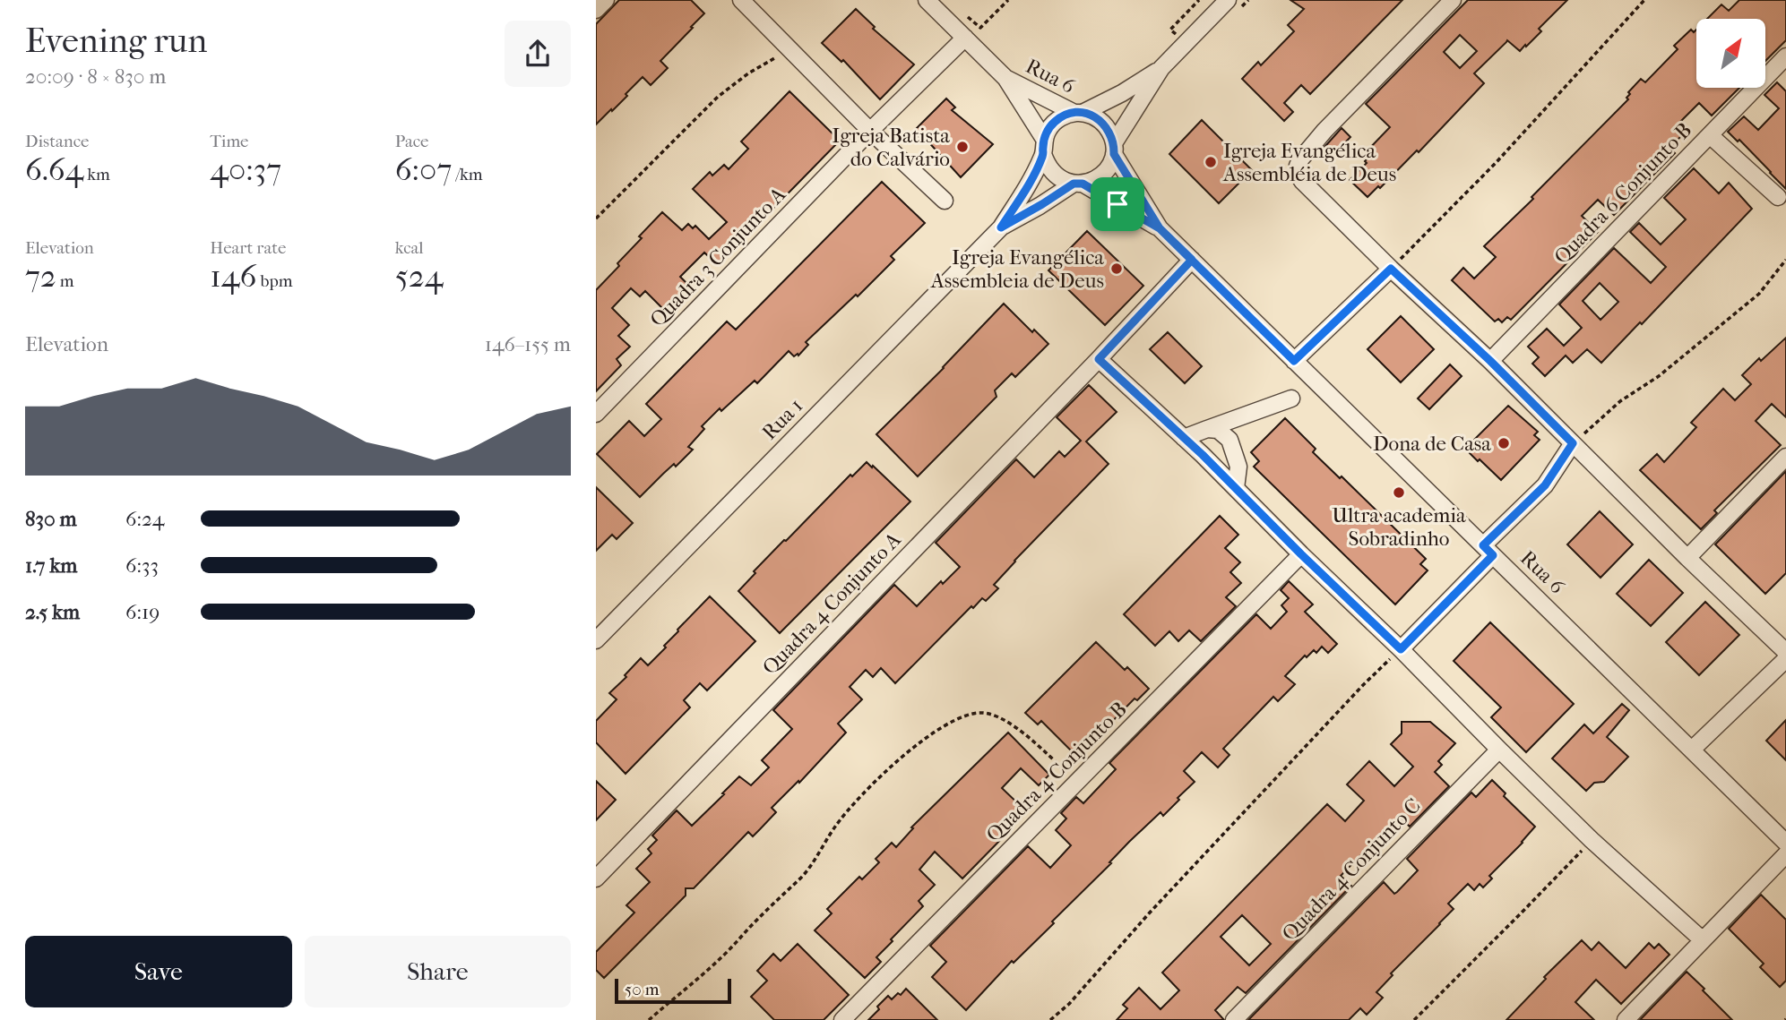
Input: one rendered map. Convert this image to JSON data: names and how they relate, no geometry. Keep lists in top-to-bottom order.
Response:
{
  "streets": {
    "street": [
      "Rua 6",
      "Quadra 6 Conjunto B",
      "Quadra 3 Conjunto A",
      "Rua 1",
      "Quadra 4 Conjunto A",
      "Quadra 4 Conjunto B",
      "Quadra 4 Conjunto C"
    ]
  },
  "crossings": [
    ["Rua 6", "Quadra 3 Conjunto A"],
    ["Rua 6", "Quadra 4 Conjunto A"]
  ],
  "places": [
    "Igreja Batista do Calvário",
    "Igreja Evangélica Assembléia de Deus",
    "Igreja Evangélica Assembleia de Deus",
    "Dona de Casa",
    "Ultra academia Sobradinho"
  ],
  "scale_bar": "50 m",
  "north": "top right",
  "page": {
    "heading": ["Evening run", "20:09 · 8 × 830 m"],
    "stats": [
      ["Distance", "6.64 km"],
      ["Time", "40:37"],
      ["Pace", "6:07 /km"],
      ["Elevation", "72 m"],
      ["Heart rate", "146 bpm"],
      ["kcal", "524"]
    ],
    "chart": ["Elevation", "146–155 m"],
    "list": [
      {
        "name": "830 m",
        "note": "6:24"
      },
      {
        "name": "1.7 km",
        "note": "6:33"
      },
      {
        "name": "2.5 km",
        "note": "6:19"
      }
    ],
    "buttons": ["Save", "Share"],
    "scale": "50 m"
  }
}
